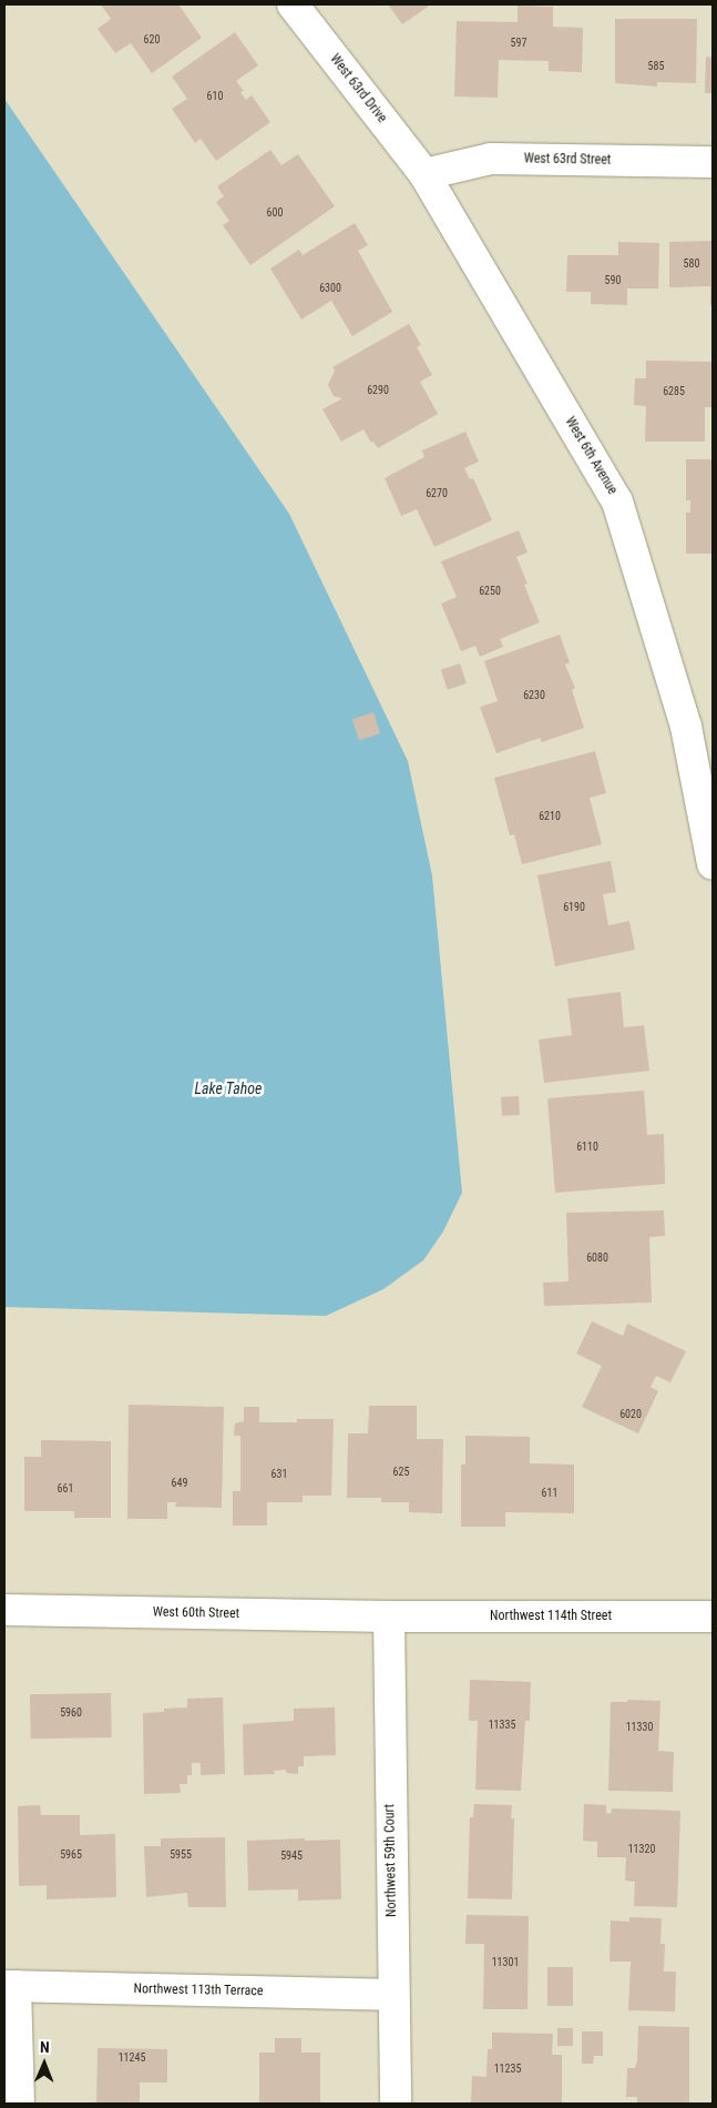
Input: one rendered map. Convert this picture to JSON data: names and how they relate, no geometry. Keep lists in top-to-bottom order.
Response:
{
  "streets": {
    "street": [
      "West 63rd Drive",
      "West 63rd Street",
      "West 6th Avenue",
      "West 60th Street",
      "Northwest 114th Street",
      "Northwest 59th Court",
      "Northwest 113th Terrace"
    ]
  },
  "crossings": [
    ["West 63rd Drive", "West 63rd Street"],
    ["West 63rd Drive", "West 6th Avenue"],
    ["West 63rd Street", "West 6th Avenue"],
    ["West 60th Street", "Northwest 114th Street"],
    ["West 60th Street", "Northwest 59th Court"],
    ["Northwest 114th Street", "Northwest 59th Court"],
    ["Northwest 59th Court", "Northwest 113th Terrace"]
  ],
  "water": ["Lake Tahoe"],
  "house_numbers": [
    "620",
    "597",
    "585",
    "610",
    "600",
    "580",
    "590",
    "6300",
    "6290",
    "6285",
    "6270",
    "6250",
    "6230",
    "6210",
    "6190",
    "6110",
    "6080",
    "6020",
    "625",
    "631",
    "649",
    "661",
    "611",
    "5960",
    "11335",
    "11330",
    "11320",
    "5965",
    "5955",
    "5945",
    "11301",
    "11245",
    "11235"
  ],
  "north": "top"
}
